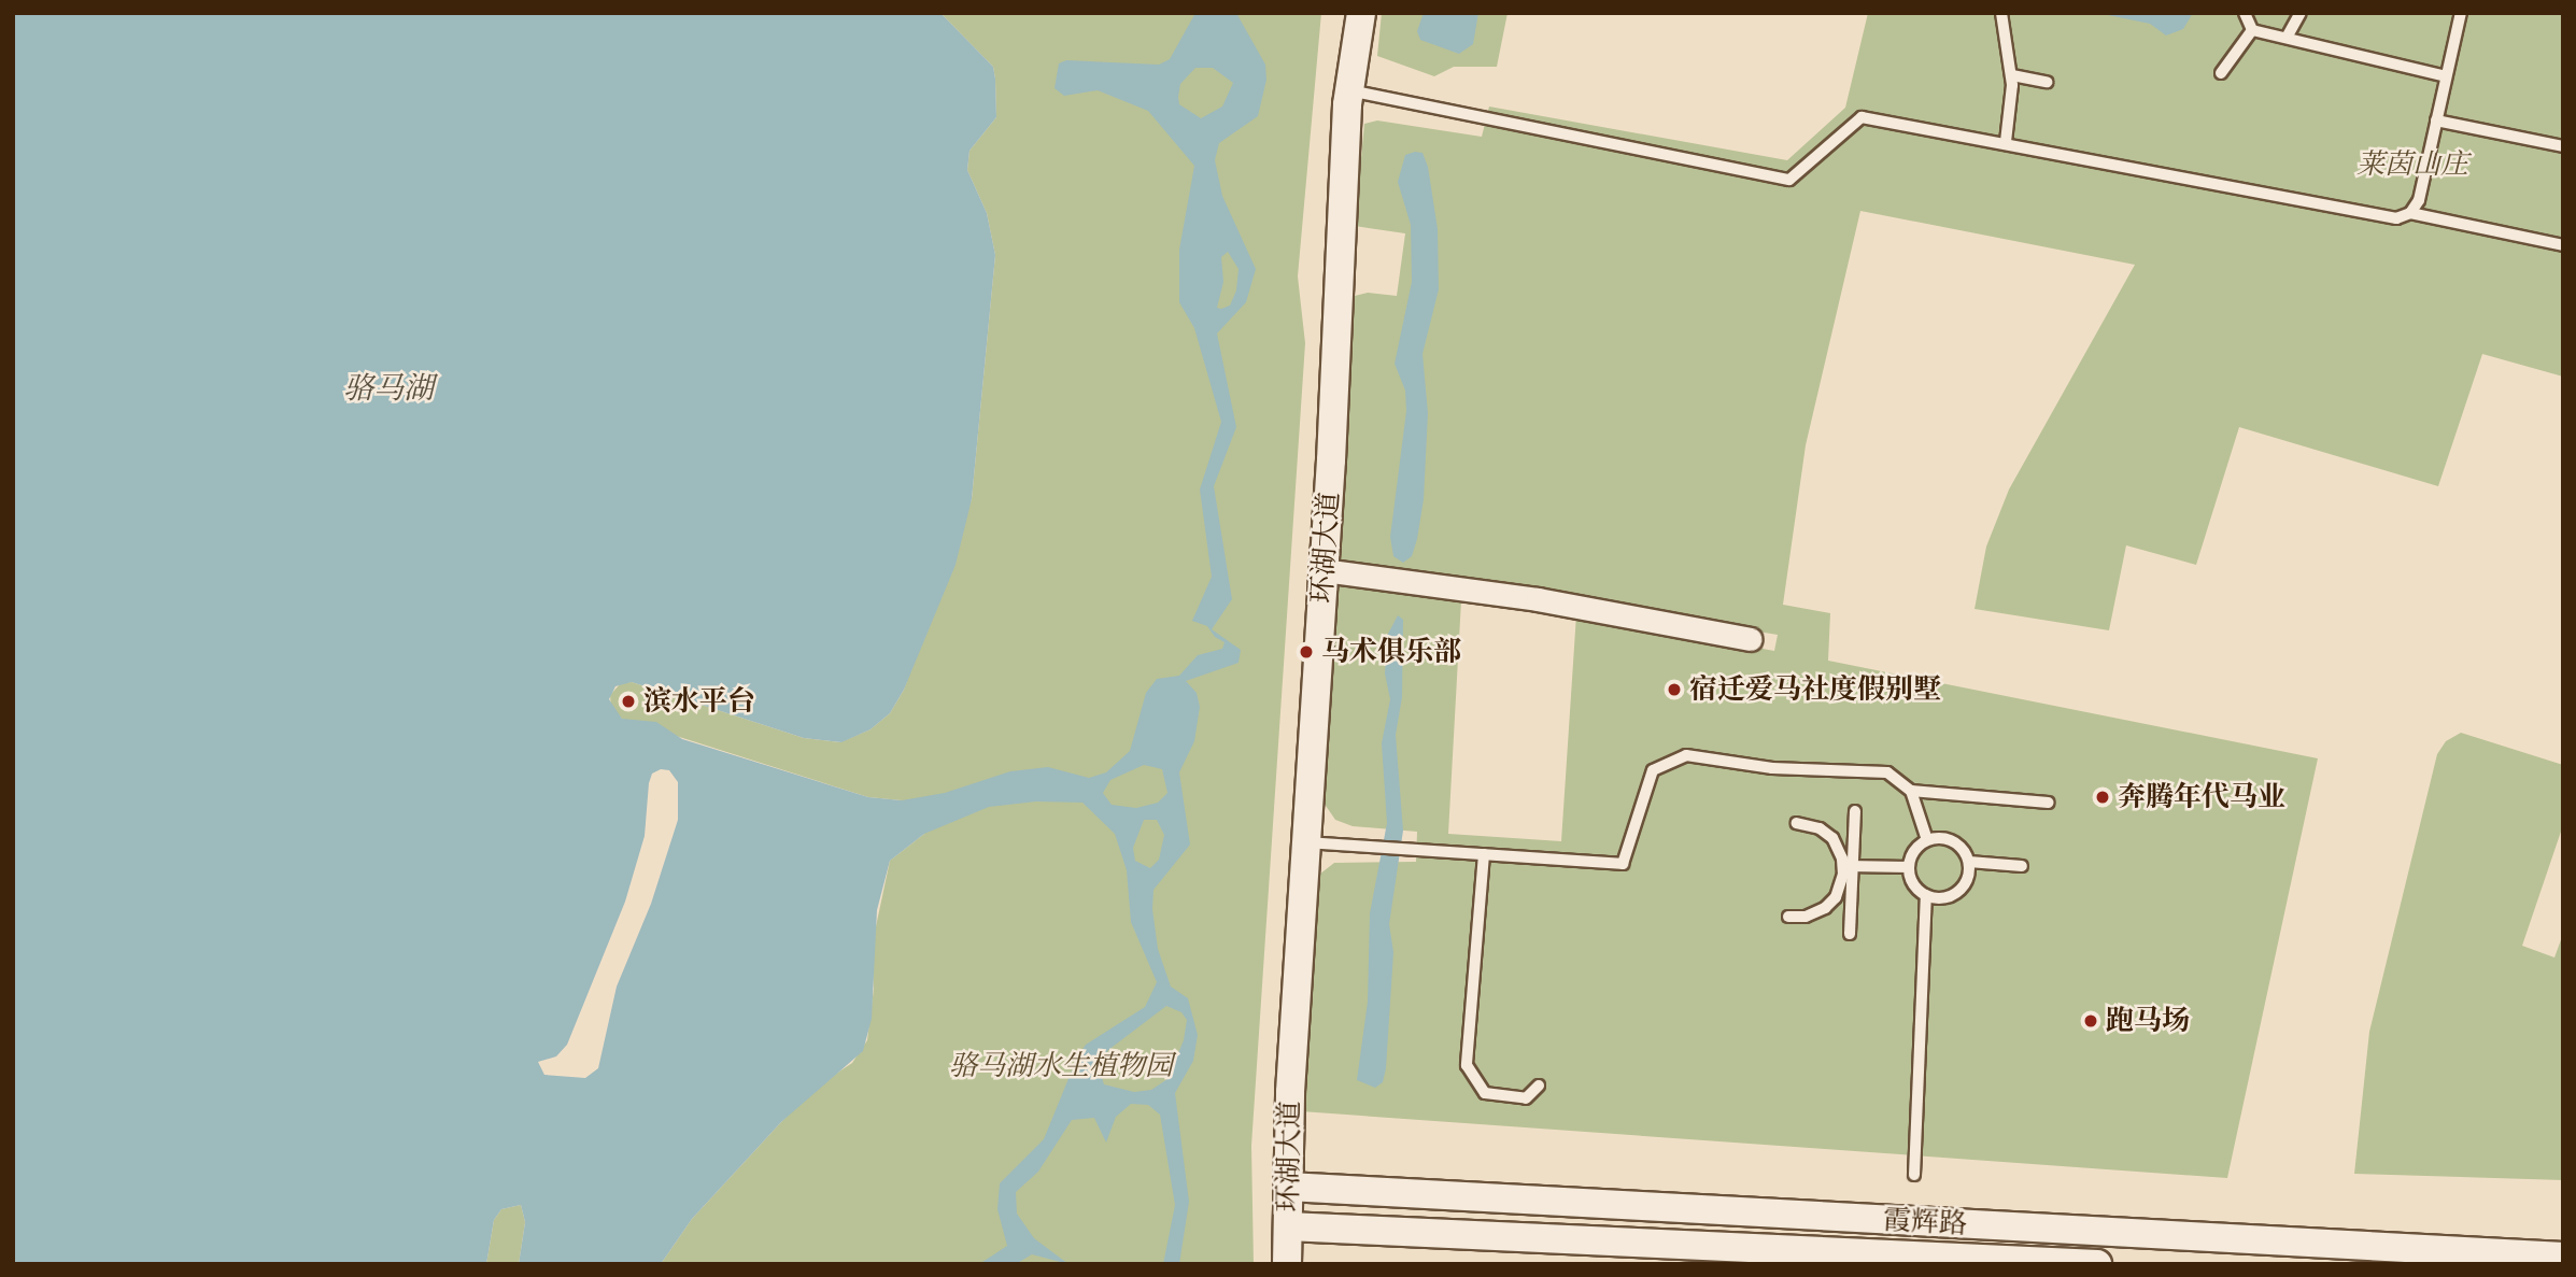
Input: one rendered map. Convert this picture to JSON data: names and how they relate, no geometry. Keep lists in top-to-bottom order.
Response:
{
  "streets": {
    "street": ["环湖大道", "霞辉路"]
  },
  "crossings": [
    ["环湖大道", "霞辉路"]
  ],
  "water": ["骆马湖"],
  "parks": ["莱茵山庄", "骆马湖水生植物园"],
  "places": [
    "马术俱乐部",
    "宿迁爱马社度假别墅",
    "滨水平台",
    "奔腾年代马业",
    "跑马场"
  ]
}
